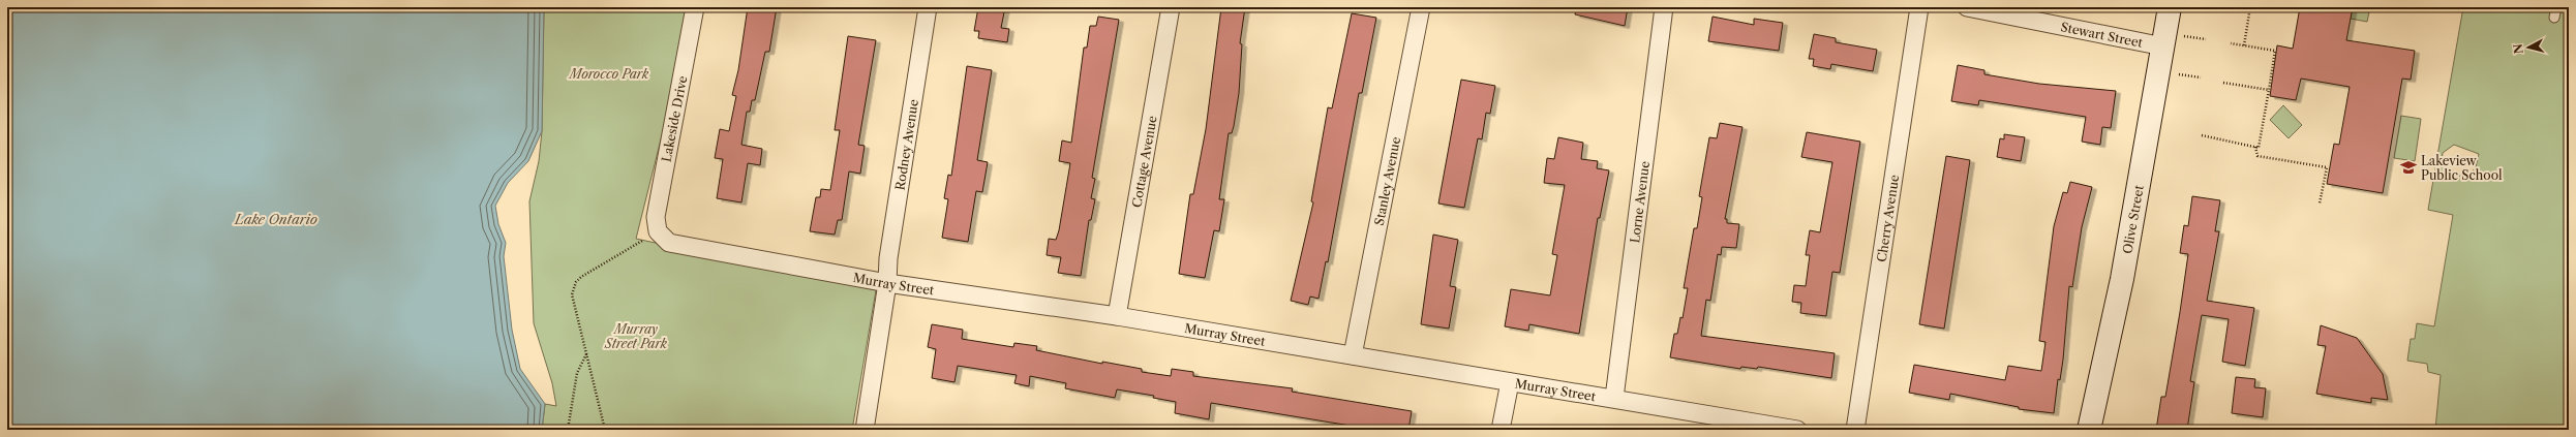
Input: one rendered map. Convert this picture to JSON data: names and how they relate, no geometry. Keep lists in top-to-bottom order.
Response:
{
  "streets": {
    "street": [
      "Stewart Street",
      "Lakeside Drive",
      "Rodney Avenue",
      "Cottage Avenue",
      "Stanley Avenue",
      "Lorne Avenue",
      "Cherry Avenue",
      "Olive Street",
      "Murray Street"
    ]
  },
  "crossings": [
    ["Stewart Street", "Olive Street"],
    ["Lakeside Drive", "Murray Street"],
    ["Rodney Avenue", "Murray Street"],
    ["Cottage Avenue", "Murray Street"],
    ["Stanley Avenue", "Murray Street"],
    ["Lorne Avenue", "Murray Street"]
  ],
  "water": ["Lake Ontario"],
  "parks": ["Morocco Park", "Murray Street Park"],
  "places": {
    "school or university": ["Lakeview Public School"]
  },
  "north": "left"
}
